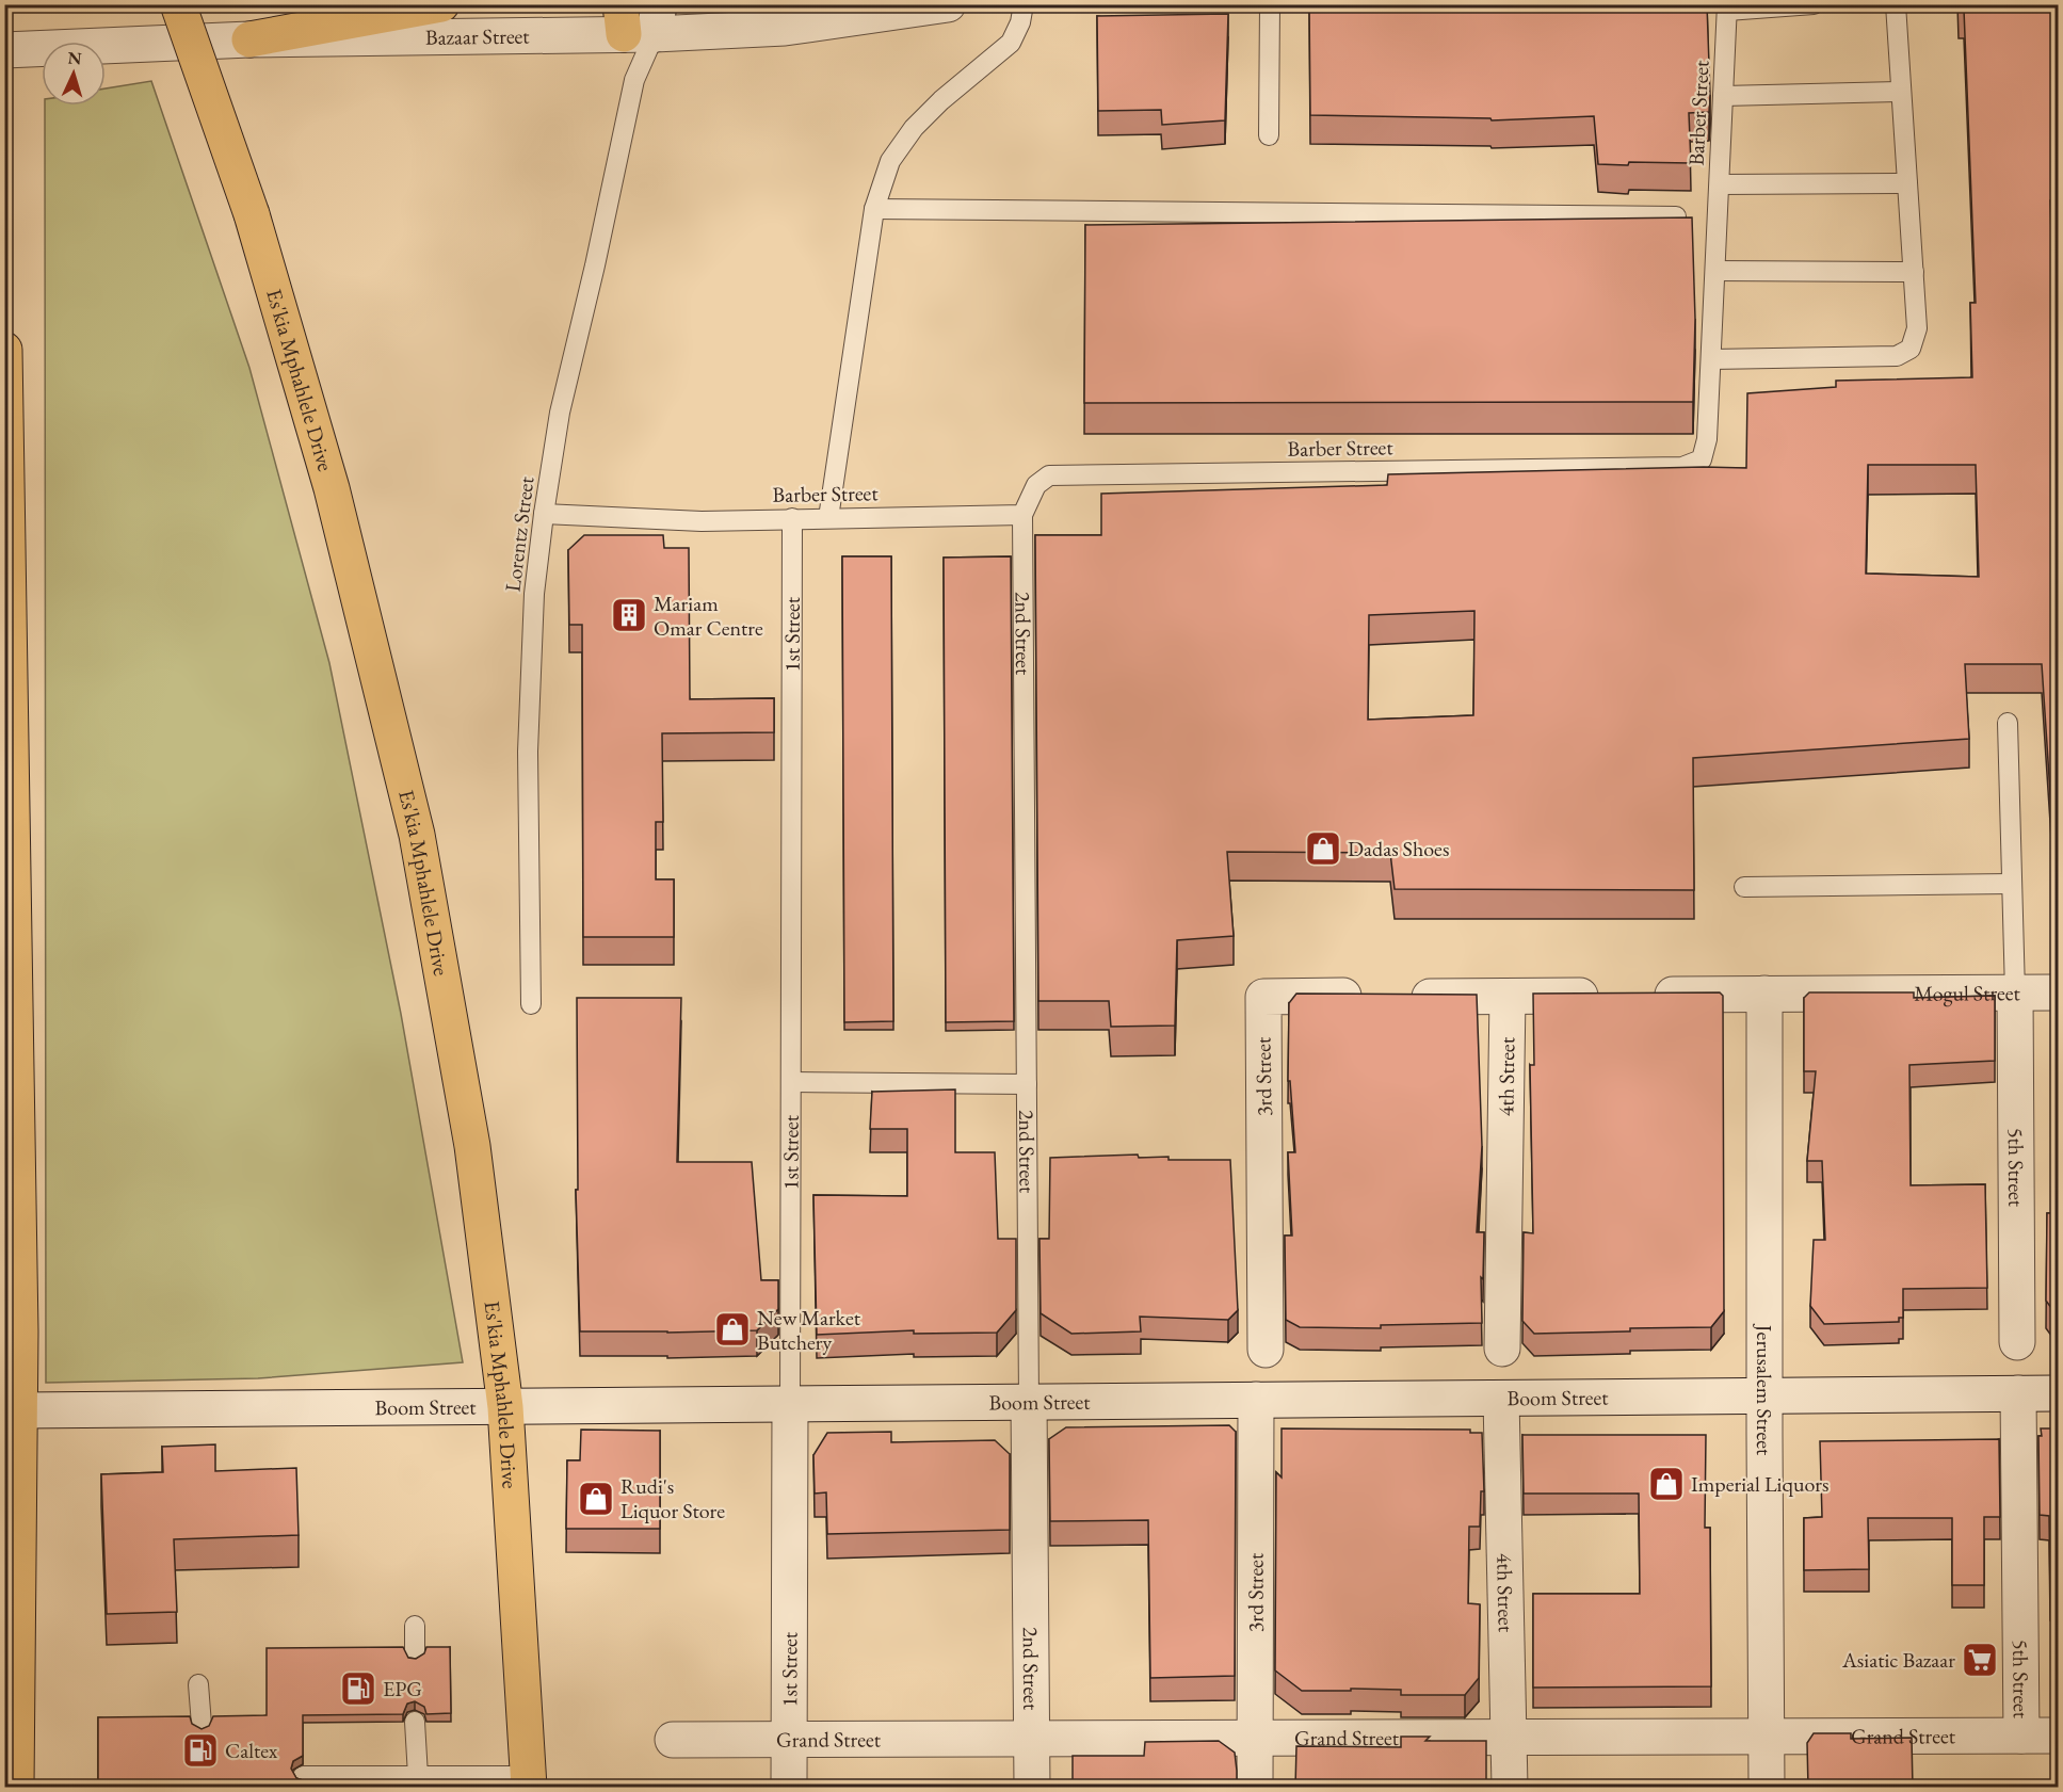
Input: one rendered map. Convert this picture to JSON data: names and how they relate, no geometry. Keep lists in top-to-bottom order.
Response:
{
  "streets": {
    "main road": ["Es'kia Mphahlele Drive"],
    "street": [
      "Bazaar Street",
      "2nd Street",
      "1st Street",
      "Mogul Street",
      "3rd Street",
      "4th Street",
      "5th Street",
      "Jerusalem Street",
      "Boom Street",
      "Grand Street"
    ],
    "lane": ["Barber Street", "Lorentz Street"]
  },
  "crossings": [
    ["Bazaar Street", "Lorentz Street"],
    ["Barber Street", "Lorentz Street"],
    ["Barber Street", "2nd Street"],
    ["Barber Street", "1st Street"],
    ["Es'kia Mphahlele Drive", "Boom Street"],
    ["2nd Street", "Boom Street"],
    ["2nd Street", "Grand Street"],
    ["1st Street", "Boom Street"],
    ["1st Street", "Grand Street"],
    ["Mogul Street", "5th Street"],
    ["Mogul Street", "Jerusalem Street"],
    ["3rd Street", "4th Street"],
    ["3rd Street", "Boom Street"],
    ["3rd Street", "Grand Street"],
    ["4th Street", "Boom Street"],
    ["4th Street", "Grand Street"],
    ["5th Street", "Boom Street"],
    ["5th Street", "Grand Street"],
    ["Jerusalem Street", "Boom Street"],
    ["Jerusalem Street", "Grand Street"]
  ],
  "places": {
    "building": ["Mariam Omar Centre"],
    "shop": [
      "Dadas Shoes",
      "New Market Butchery",
      "Imperial Liquors",
      "Rudi's Liquor Store"
    ],
    "supermarket": ["Asiatic Bazaar"],
    "fuel station": ["EPG", "Caltex"]
  },
  "north": "top"
}
